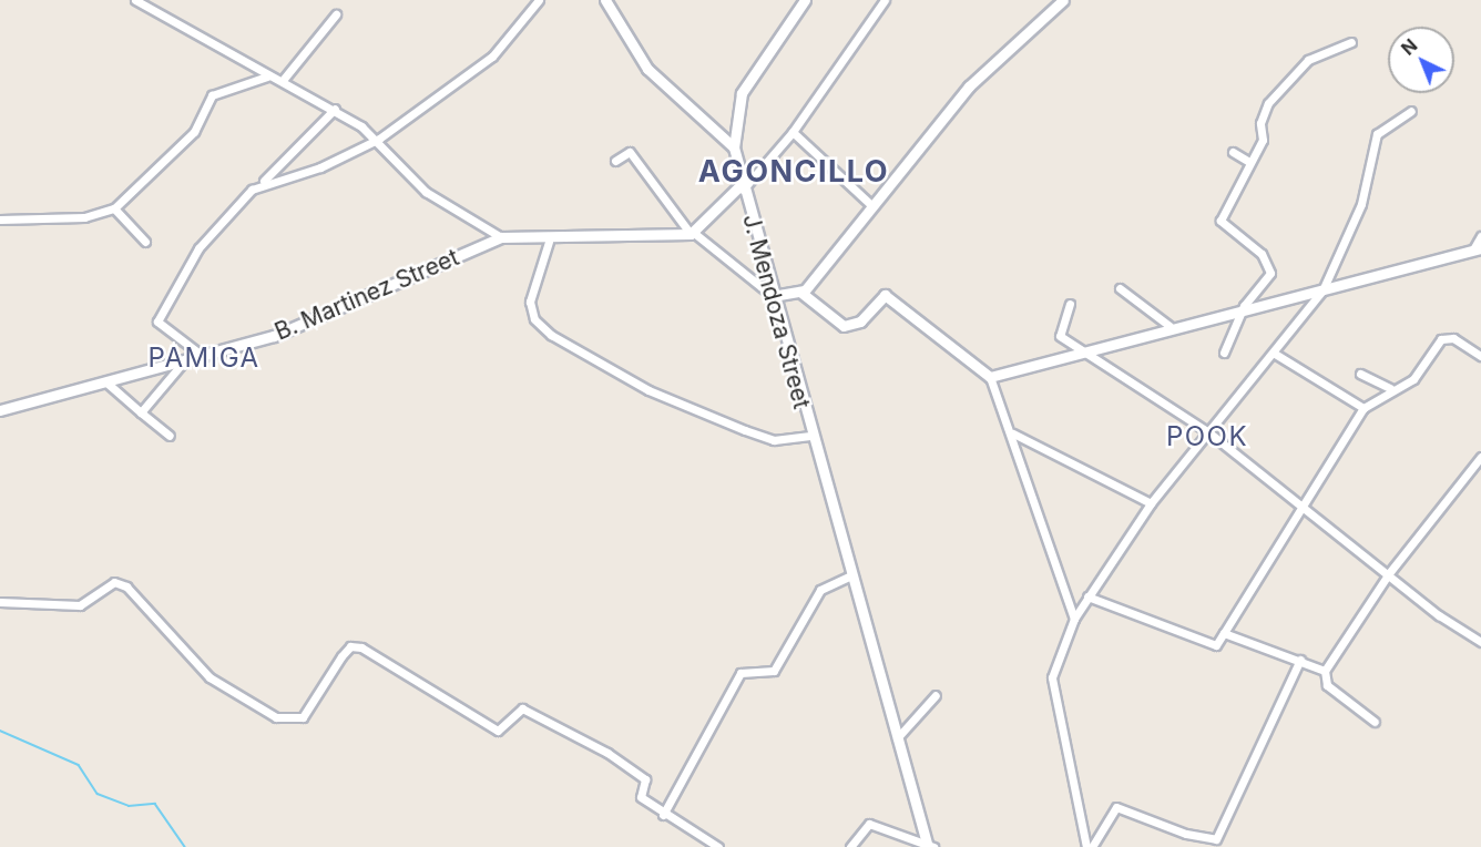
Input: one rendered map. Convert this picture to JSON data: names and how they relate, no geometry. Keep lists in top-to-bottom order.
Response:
{
  "streets": {
    "street": ["B. Martinez Street", "J. Mendoza Street"]
  },
  "districts": ["AGONCILLO", "PAMIGA", "POOK"],
  "north": "top left"
}
